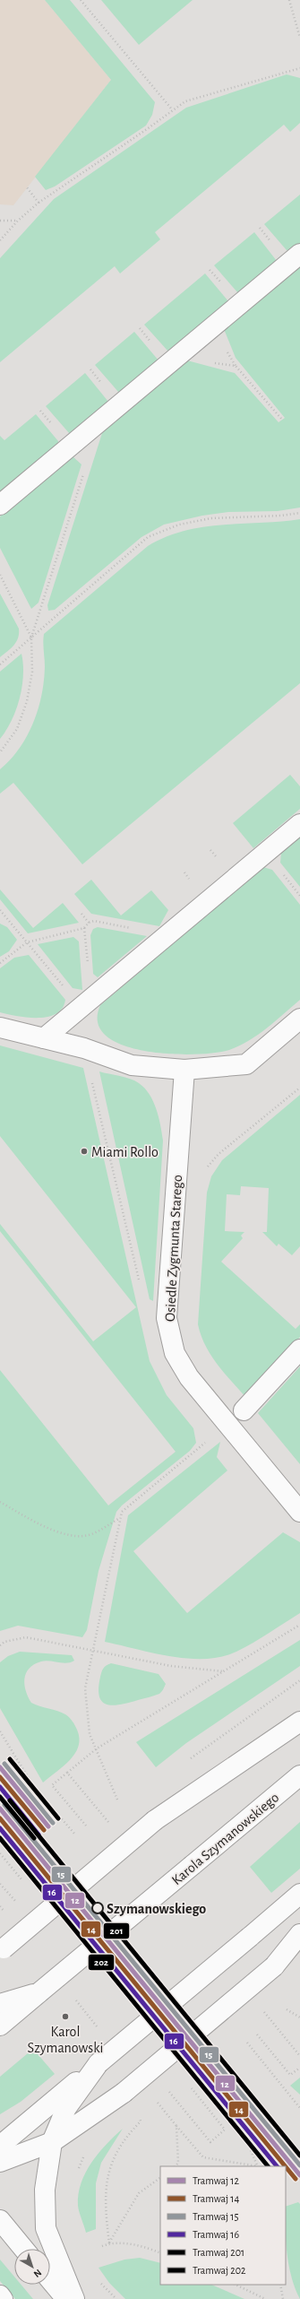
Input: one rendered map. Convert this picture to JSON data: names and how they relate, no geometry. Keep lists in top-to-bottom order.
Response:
{
  "streets": {
    "street": ["Osiedle Zygmunta Starego", "Karola Szymanowskiego"]
  },
  "places": ["Miami Rollo", "Szymanowskiego", "Karol Szymanowski"],
  "lines": [
    "tram line 201",
    "tram line 15",
    "tram line 12",
    "tram line 14",
    "tram line 16",
    "tram line 202"
  ],
  "legend": [
    "Tramwaj 12",
    "Tramwaj 14",
    "Tramwaj 15",
    "Tramwaj 16",
    "Tramwaj 201",
    "Tramwaj 202"
  ],
  "north": "bottom right"
}
